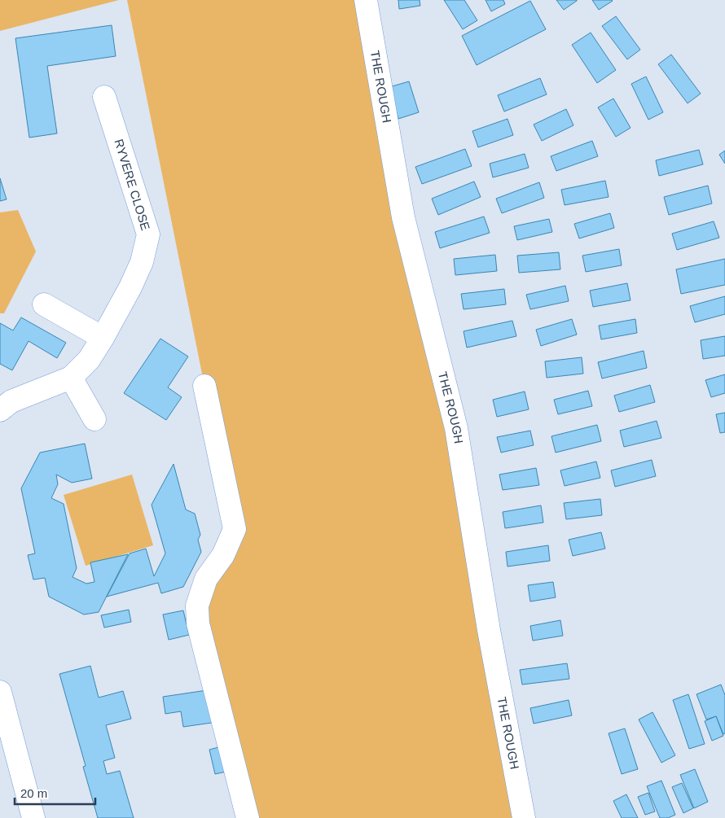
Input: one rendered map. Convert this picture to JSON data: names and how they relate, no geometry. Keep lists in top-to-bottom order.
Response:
{
  "streets": {
    "street": ["THE ROUGH", "RYVERE CLOSE"]
  },
  "scale_bar": "20 m"
}
